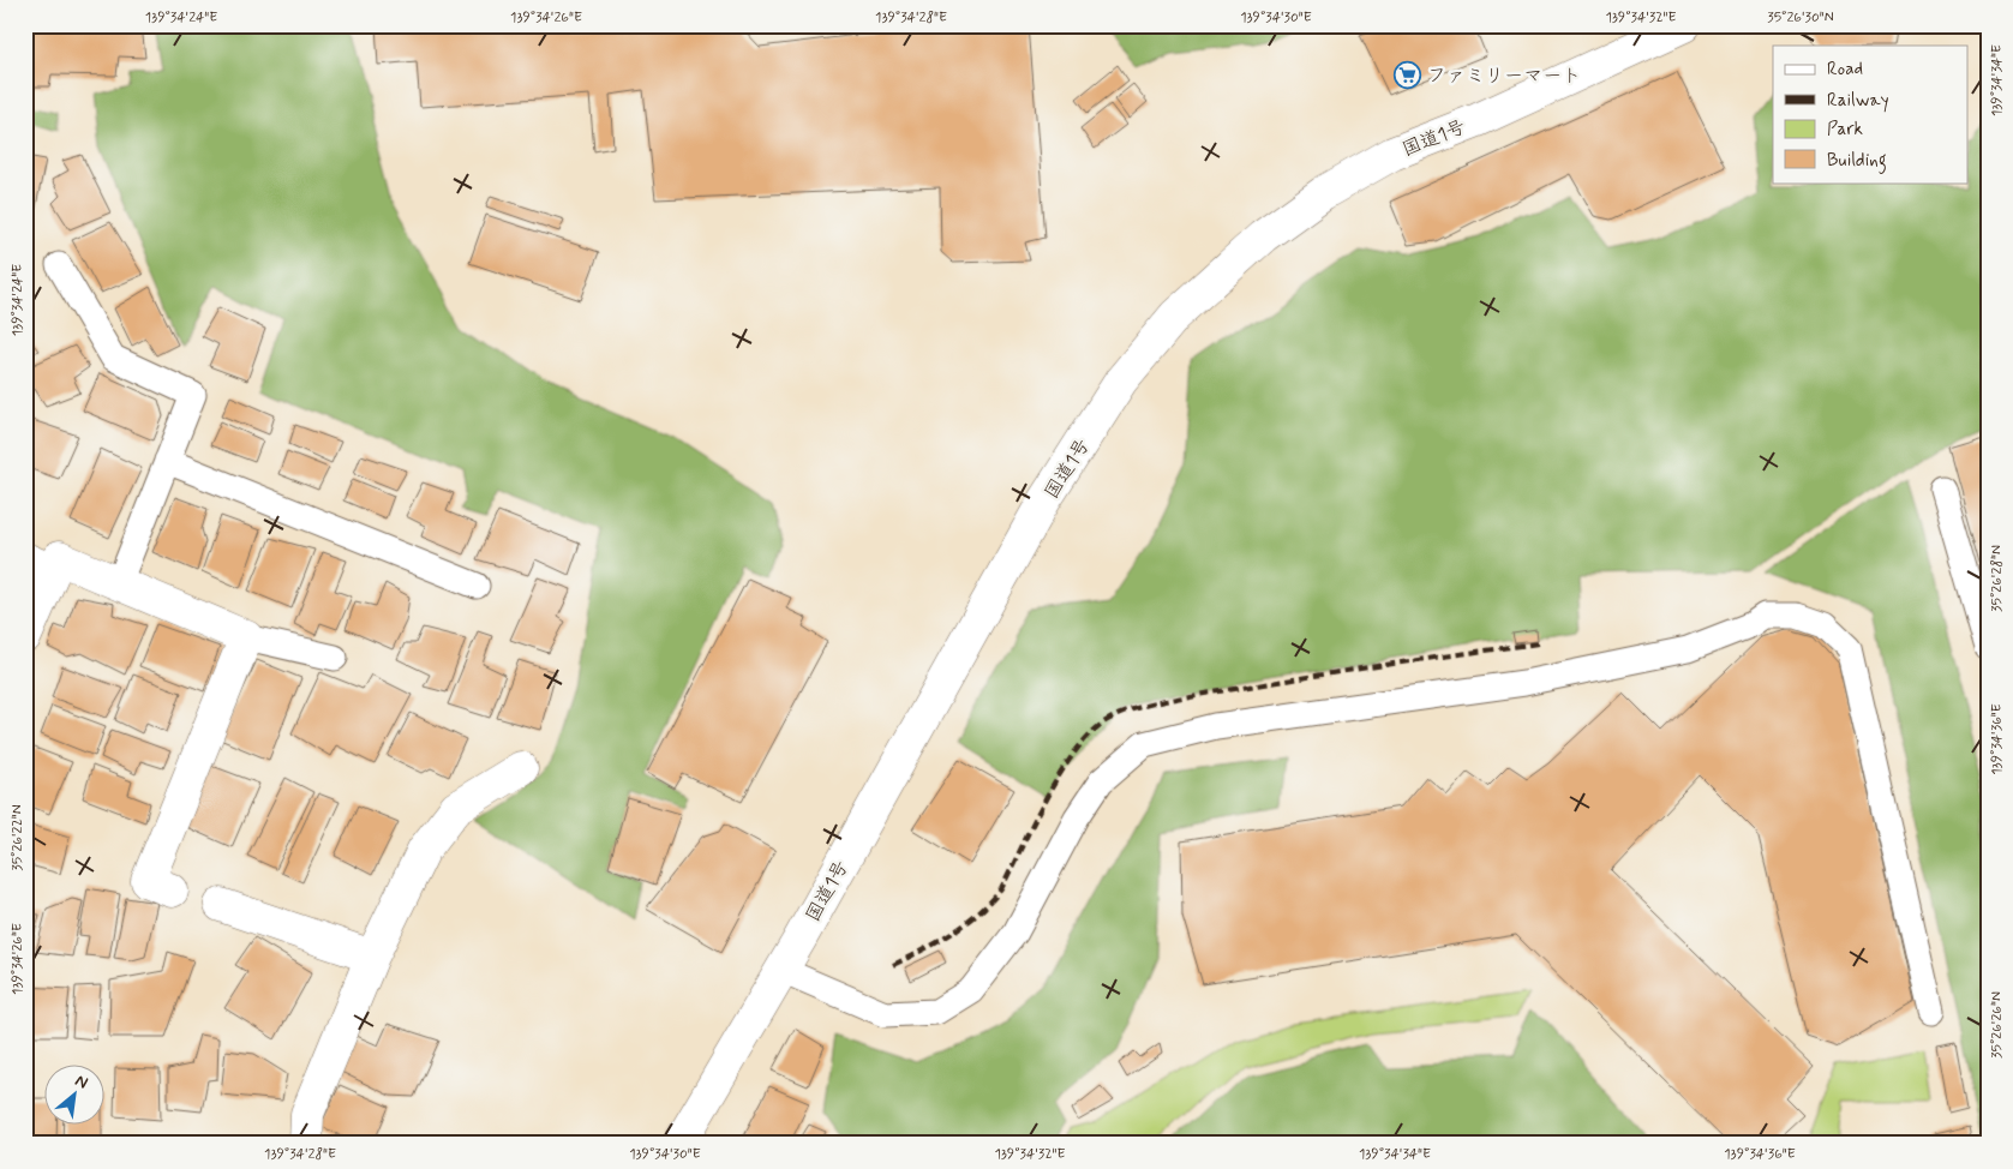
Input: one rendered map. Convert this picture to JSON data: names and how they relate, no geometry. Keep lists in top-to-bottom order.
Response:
{
  "streets": {
    "main road": ["国道1号"]
  },
  "places": {
    "supermarket": ["ファミリーマート"]
  },
  "legend": [
    "Road",
    "Railway",
    "Park",
    "Building"
  ],
  "north": "top right",
  "coordinates": [
    "139°34'24\"E",
    "139°34'26\"E",
    "139°34'28\"E",
    "139°34'30\"E",
    "139°34'32\"E",
    "35°26'30\"N",
    "139°34'34\"E",
    "35°26'28\"N",
    "139°34'36\"E",
    "35°26'22\"N",
    "35°26'26\"N"
  ]
}
